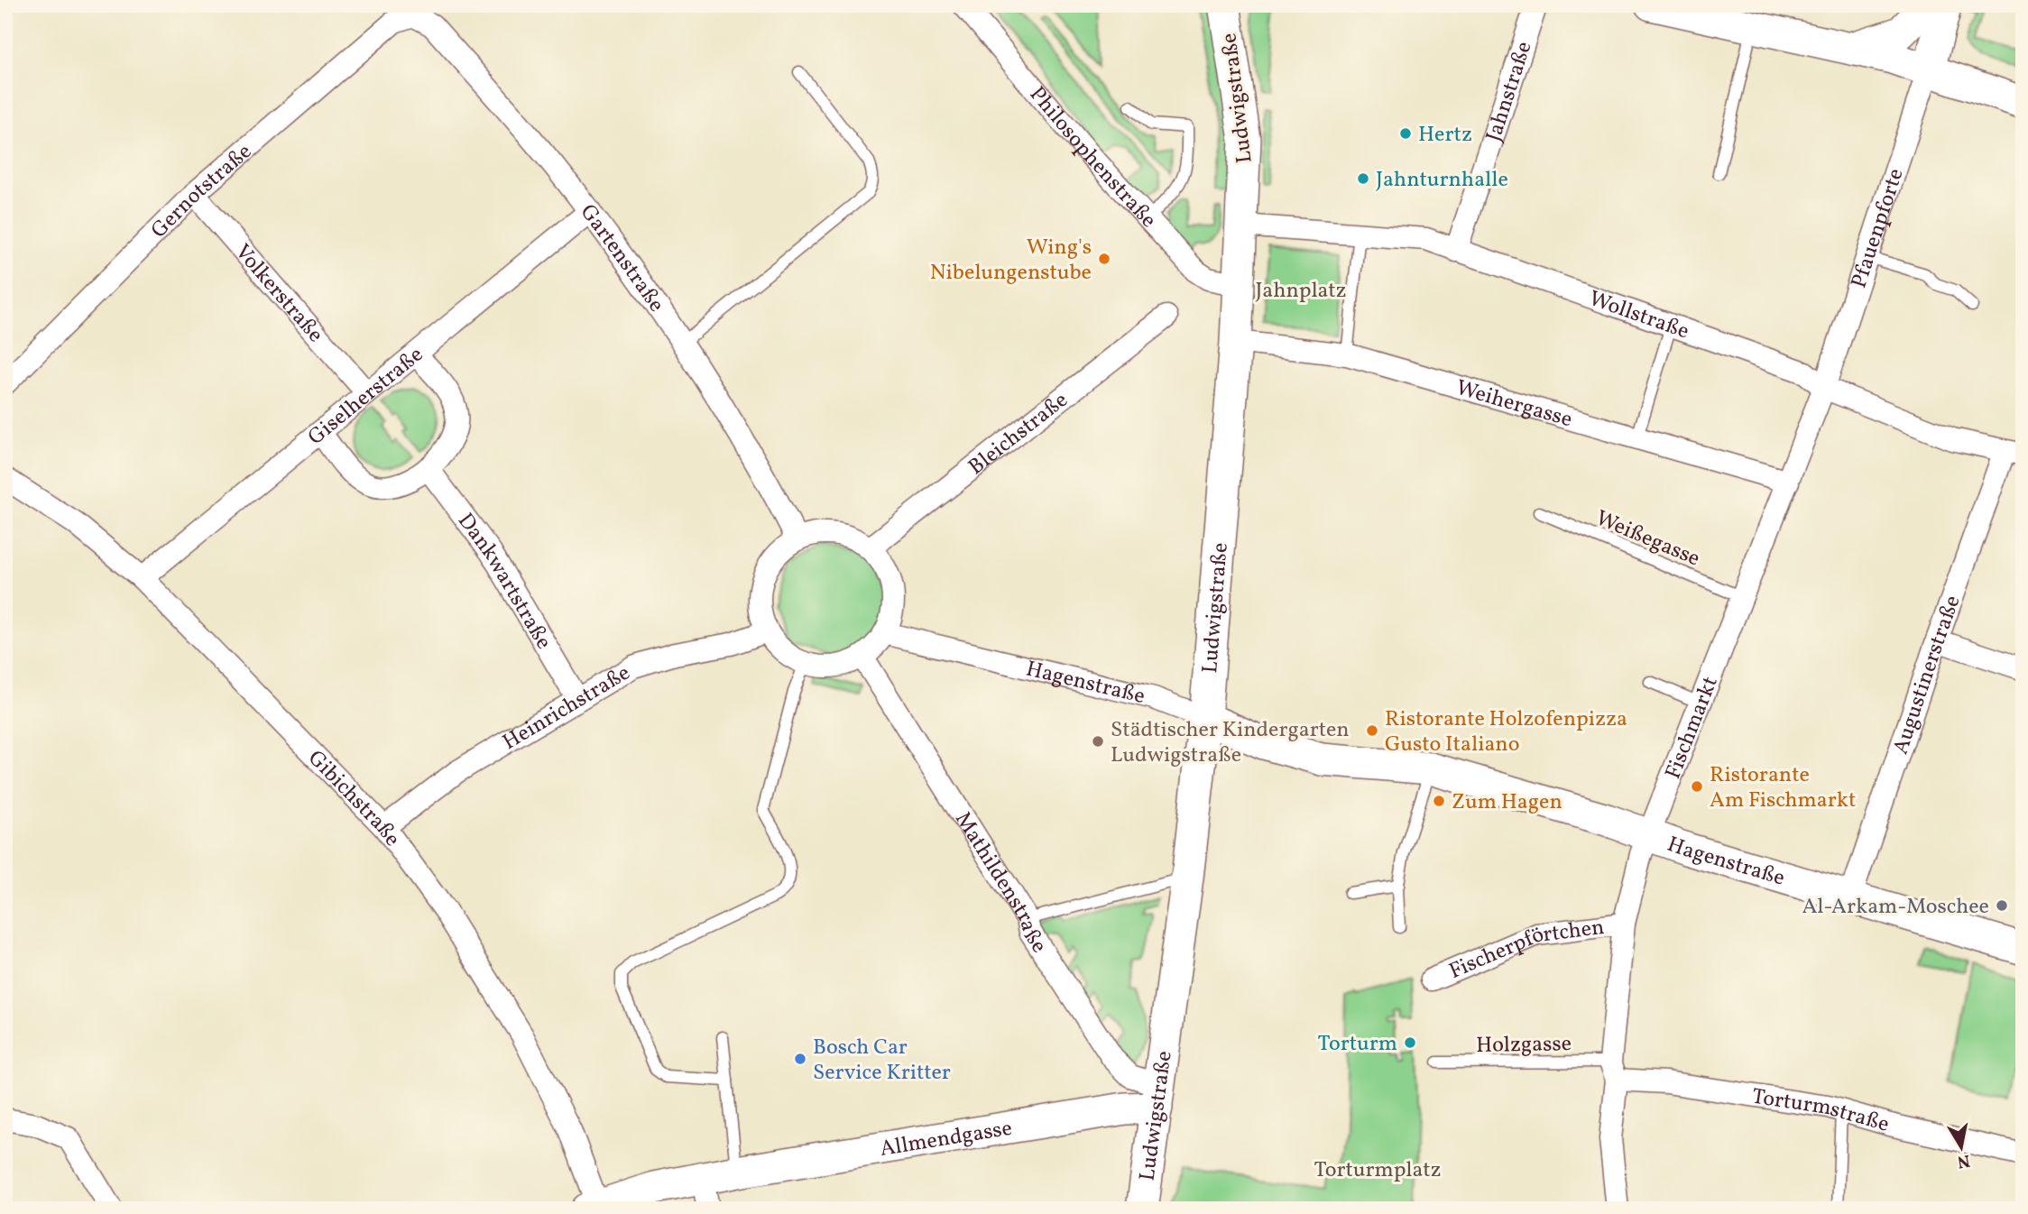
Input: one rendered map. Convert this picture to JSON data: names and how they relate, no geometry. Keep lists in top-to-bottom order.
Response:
{
  "streets": {
    "main road": ["Ludwigstraße", "Hagenstraße", "Allmendgasse"],
    "street": [
      "Jahnstraße",
      "Philosophenstraße",
      "Gernotstraße",
      "Pfauenpforte",
      "Gartenstraße",
      "Volkerstraße",
      "Wollstraße",
      "Giselherstraße",
      "Weihergasse",
      "Bleichstraße",
      "Dankwartstraße",
      "Augustinerstraße",
      "Heinrichstraße",
      "Fischmarkt",
      "Gibichstraße",
      "Mathildenstraße",
      "Fischerpförtchen",
      "Torturmstraße"
    ],
    "lane": ["Weißegasse", "Holzgasse"]
  },
  "crossings": [
    ["Jahnstraße", "Wollstraße"],
    ["Ludwigstraße", "Philosophenstraße"],
    ["Ludwigstraße", "Wollstraße"],
    ["Ludwigstraße", "Weihergasse"],
    ["Ludwigstraße", "Hagenstraße"],
    ["Ludwigstraße", "Mathildenstraße"],
    ["Ludwigstraße", "Allmendgasse"],
    ["Gernotstraße", "Gartenstraße"],
    ["Gernotstraße", "Volkerstraße"],
    ["Pfauenpforte", "Wollstraße"],
    ["Pfauenpforte", "Fischmarkt"],
    ["Gartenstraße", "Giselherstraße"],
    ["Gartenstraße", "Bleichstraße"],
    ["Gartenstraße", "Hagenstraße"],
    ["Gartenstraße", "Heinrichstraße"],
    ["Gartenstraße", "Mathildenstraße"],
    ["Volkerstraße", "Giselherstraße"],
    ["Volkerstraße", "Dankwartstraße"],
    ["Wollstraße", "Augustinerstraße"],
    ["Wollstraße", "Fischmarkt"],
    ["Giselherstraße", "Dankwartstraße"],
    ["Giselherstraße", "Gibichstraße"],
    ["Weihergasse", "Fischmarkt"],
    ["Bleichstraße", "Hagenstraße"],
    ["Bleichstraße", "Heinrichstraße"],
    ["Bleichstraße", "Mathildenstraße"],
    ["Weißegasse", "Fischmarkt"],
    ["Dankwartstraße", "Heinrichstraße"],
    ["Augustinerstraße", "Hagenstraße"],
    ["Hagenstraße", "Heinrichstraße"],
    ["Hagenstraße", "Fischmarkt"],
    ["Hagenstraße", "Mathildenstraße"],
    ["Heinrichstraße", "Gibichstraße"],
    ["Heinrichstraße", "Mathildenstraße"],
    ["Fischmarkt", "Fischerpförtchen"],
    ["Fischmarkt", "Holzgasse"],
    ["Fischmarkt", "Torturmstraße"],
    ["Gibichstraße", "Allmendgasse"],
    ["Mathildenstraße", "Allmendgasse"],
    ["Holzgasse", "Torturmstraße"]
  ],
  "parks": ["Jahnplatz", "Torturmplatz"],
  "places": [
    "Hertz",
    "Jahnturnhalle",
    "Wing's Nibelungenstube",
    "Ristorante Holzofenpizza Gusto Italiano",
    "Städtischer Kindergarten Ludwigstraße",
    "Ristorante Am Fischmarkt",
    "Zum Hagen",
    "Al-Arkam-Moschee",
    "Torturm",
    "Bosch Car Service Kritter"
  ],
  "north": "bottom"
}
